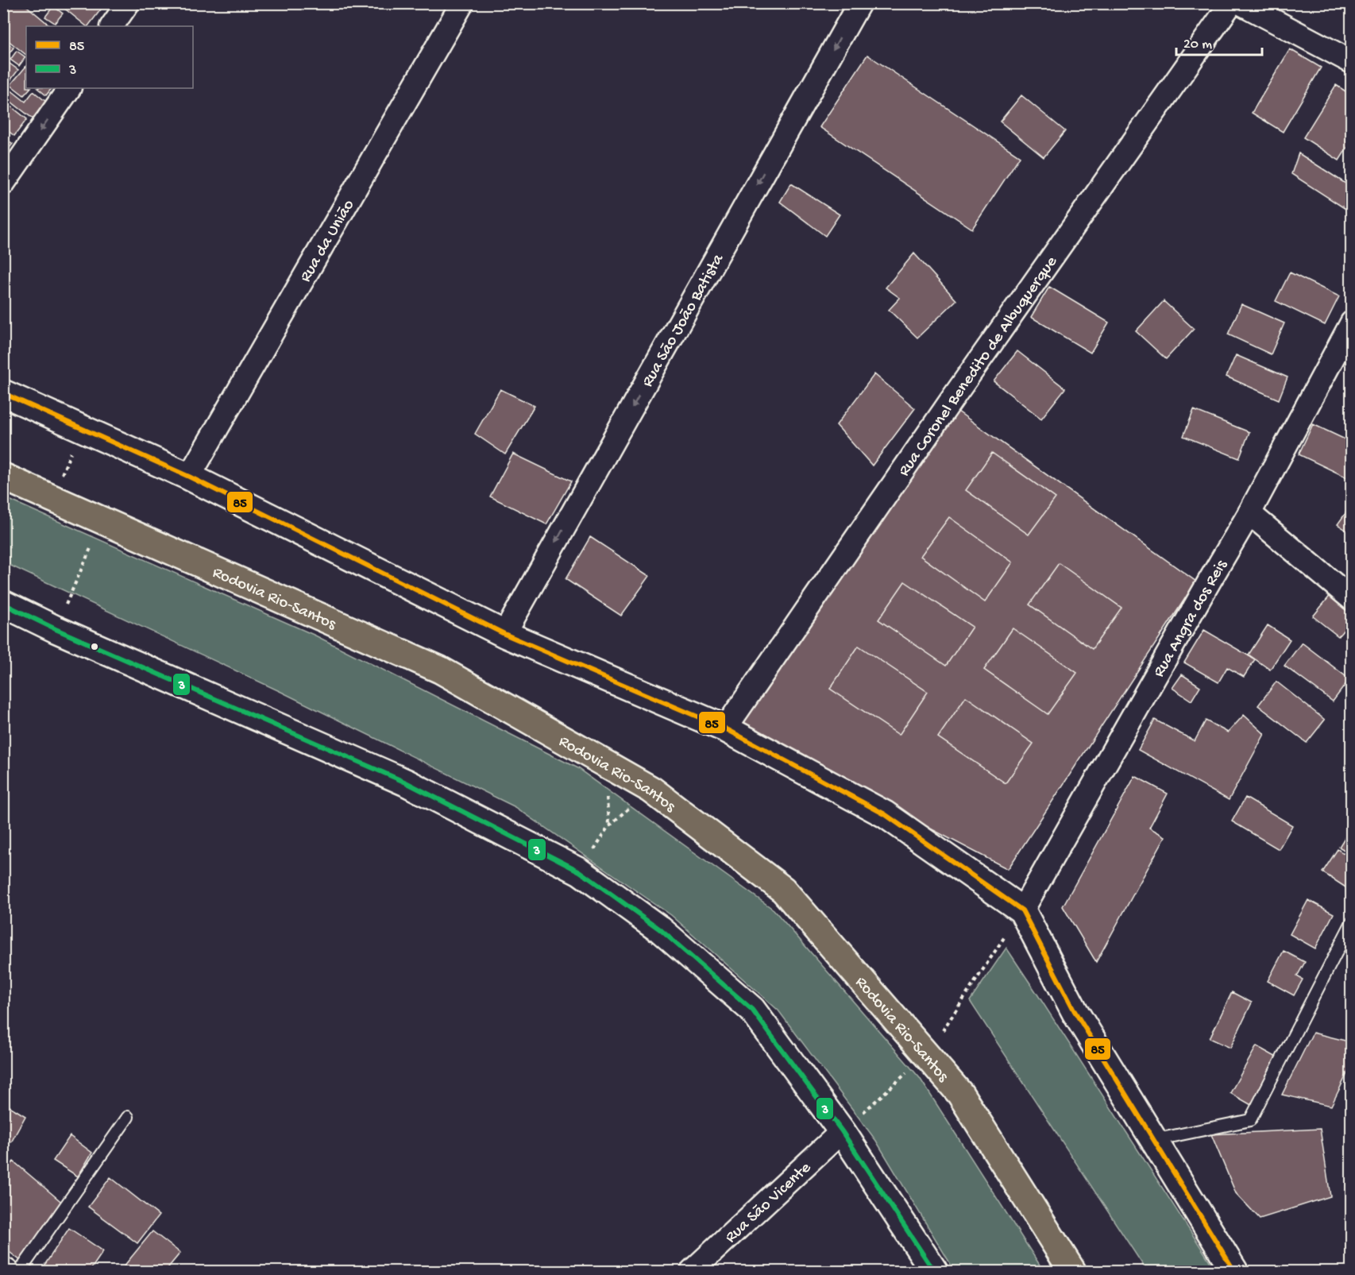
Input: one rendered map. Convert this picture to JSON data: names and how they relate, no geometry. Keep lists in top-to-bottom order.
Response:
{
  "streets": {
    "highway": ["Rodovia Rio-Santos"],
    "street": [
      "Rua da União",
      "Rua São João Batista",
      "Rua Coronel Benedito de Albuquerque",
      "Rua Angra dos Reis",
      "Rua São Vicente"
    ]
  },
  "one_way": ["Rua São João Batista"],
  "lines": ["transit line 85", "transit line 3"],
  "legend": ["85", "3"],
  "scale_bar": "20 m"
}
